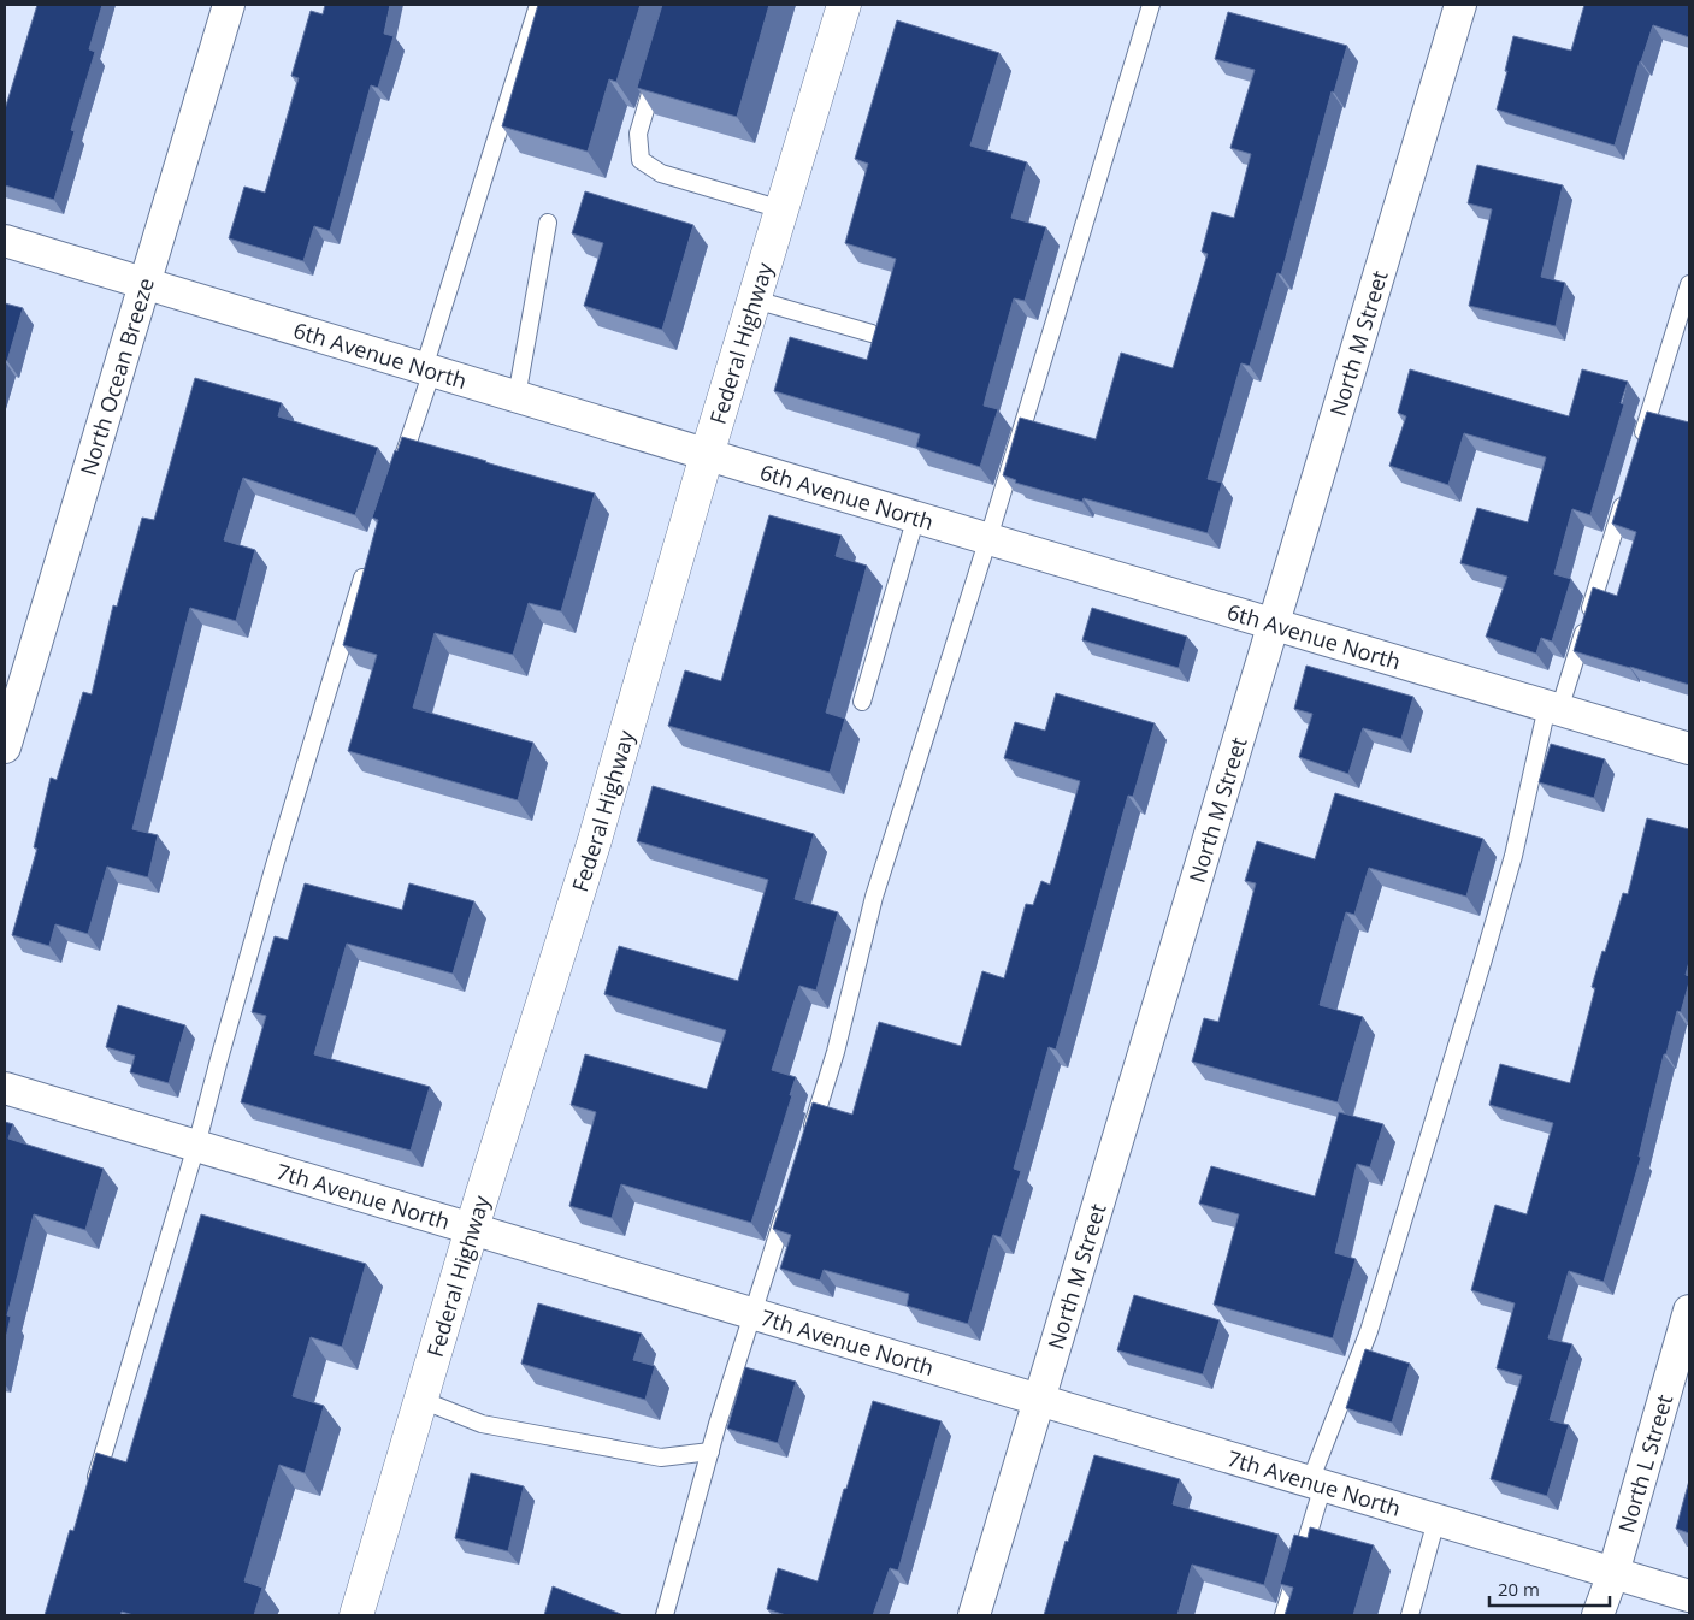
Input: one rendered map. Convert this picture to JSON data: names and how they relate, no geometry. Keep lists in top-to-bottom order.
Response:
{
  "streets": {
    "main road": ["Federal Highway"],
    "street": [
      "North M Street",
      "6th Avenue North",
      "North Ocean Breeze",
      "7th Avenue North",
      "North L Street"
    ]
  },
  "crossings": [
    ["Federal Highway", "6th Avenue North"],
    ["Federal Highway", "7th Avenue North"],
    ["North M Street", "6th Avenue North"],
    ["North M Street", "7th Avenue North"],
    ["6th Avenue North", "North Ocean Breeze"],
    ["7th Avenue North", "North L Street"]
  ],
  "scale_bar": "20 m"
}
